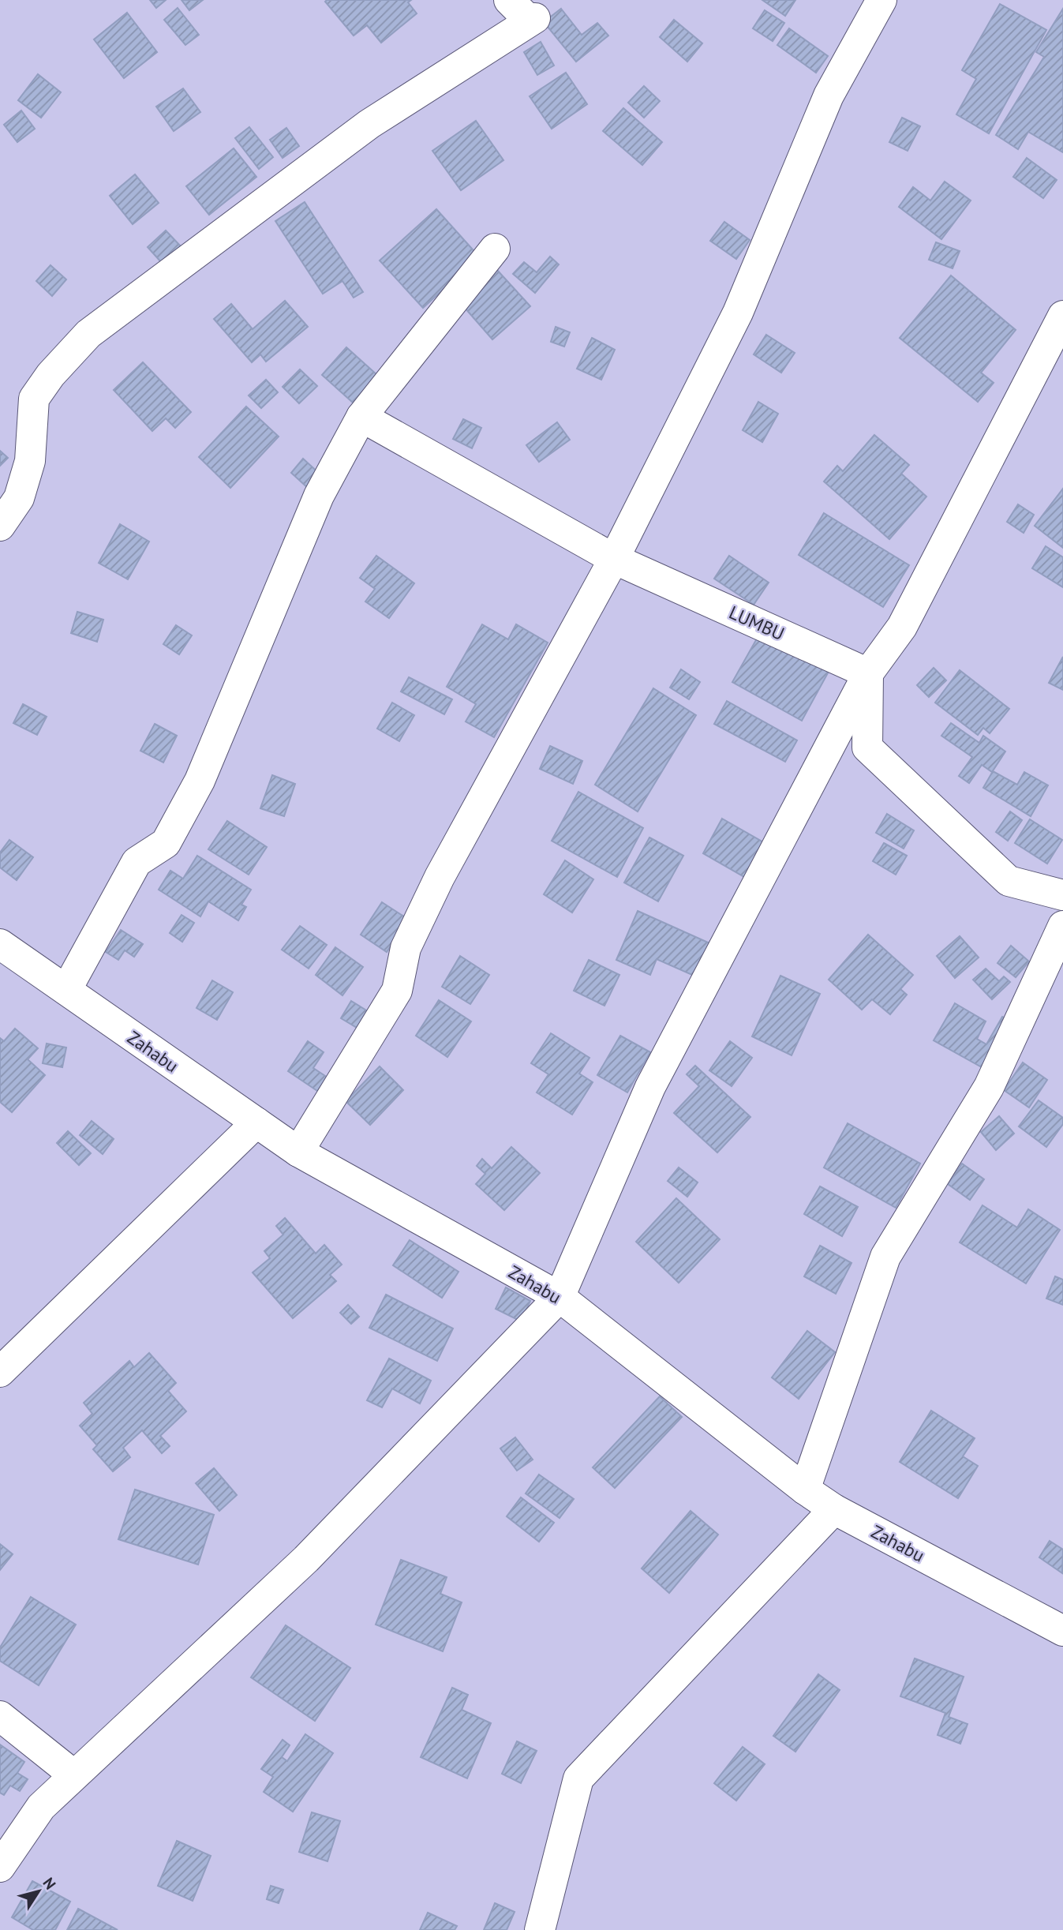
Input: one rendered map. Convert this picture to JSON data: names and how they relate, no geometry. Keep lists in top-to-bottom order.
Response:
{
  "streets": {
    "street": ["LUMBU", "Zahabu"]
  },
  "north": "top right"
}
